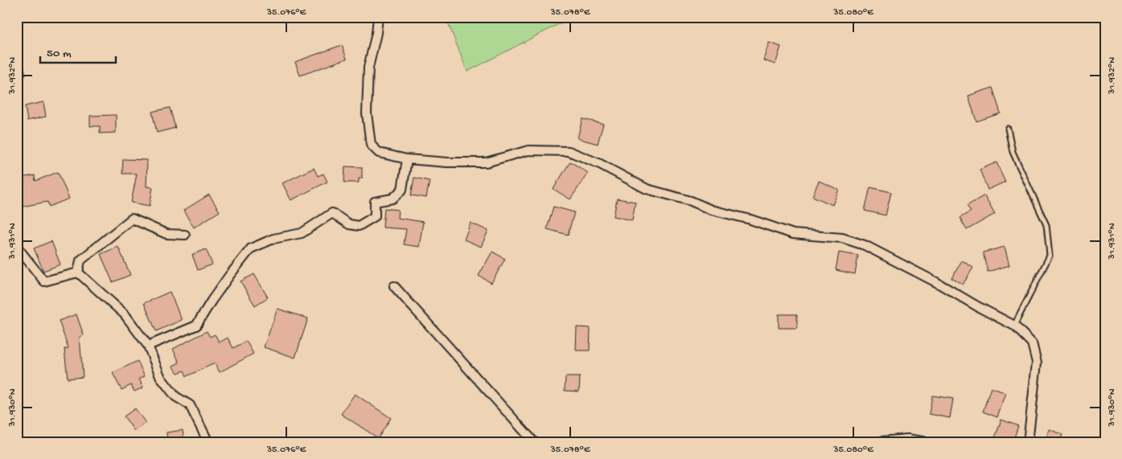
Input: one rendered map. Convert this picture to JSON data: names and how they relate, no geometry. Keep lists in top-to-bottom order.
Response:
{
  "scale_bar": "50 m",
  "coordinates": [
    "35.076°E",
    "35.078°E",
    "35.080°E",
    "31.932°N",
    "31.931°N",
    "31.930°N"
  ]
}
